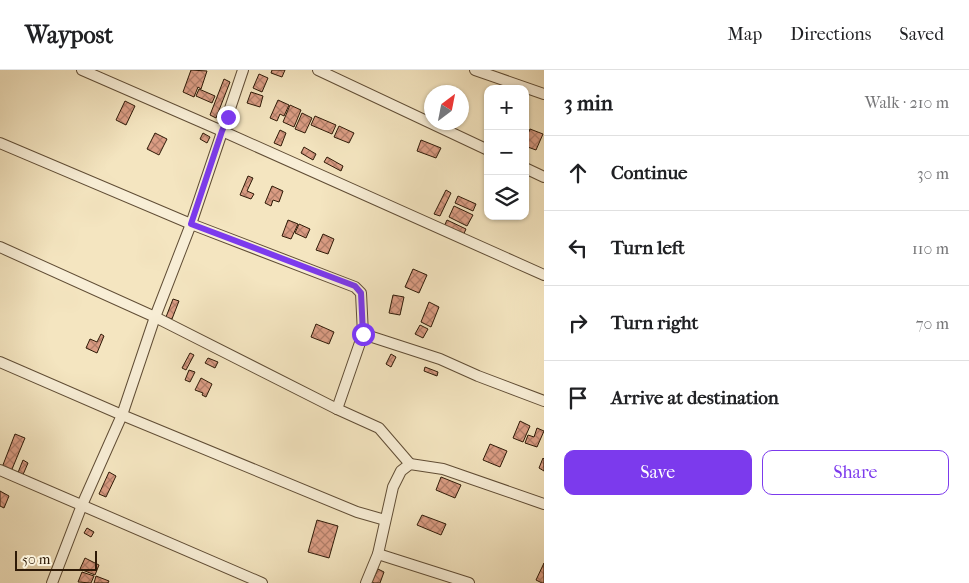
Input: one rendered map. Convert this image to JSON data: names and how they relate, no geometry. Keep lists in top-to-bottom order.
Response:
{
  "scale_bar": "50 m",
  "north": "top right",
  "page": {
    "header": "Waypost",
    "nav": ["Map", "Directions", "Saved"],
    "heading": ["3 min", "Walk · 210 m"],
    "map_buttons": ["+", "−"],
    "list": [
      ["Continue", "30 m"],
      ["Turn left", "110 m"],
      ["Turn right", "70 m"],
      "Arrive at destination"
    ],
    "buttons": ["Save", "Share"],
    "scale": "50 m"
  }
}
